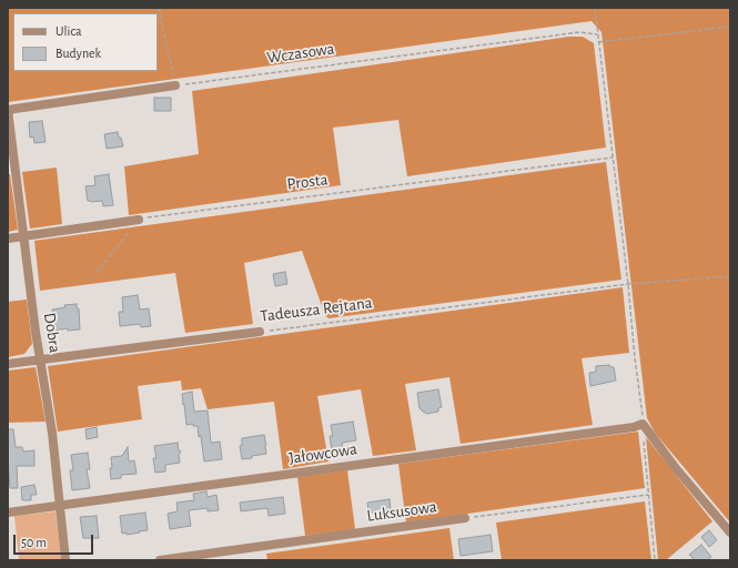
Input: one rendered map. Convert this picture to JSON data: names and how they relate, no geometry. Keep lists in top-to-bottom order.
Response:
{
  "streets": {
    "street": [
      "Tadeusza Rejtana",
      "Dobra",
      "Jałowcowa",
      "Luksusowa"
    ],
    "path": ["Wczasowa", "Prosta"]
  },
  "crossings": [
    ["Tadeusza Rejtana", "Dobra"],
    ["Dobra", "Jałowcowa"]
  ],
  "legend": ["Ulica", "Budynek"],
  "scale_bar": "50 m"
}
